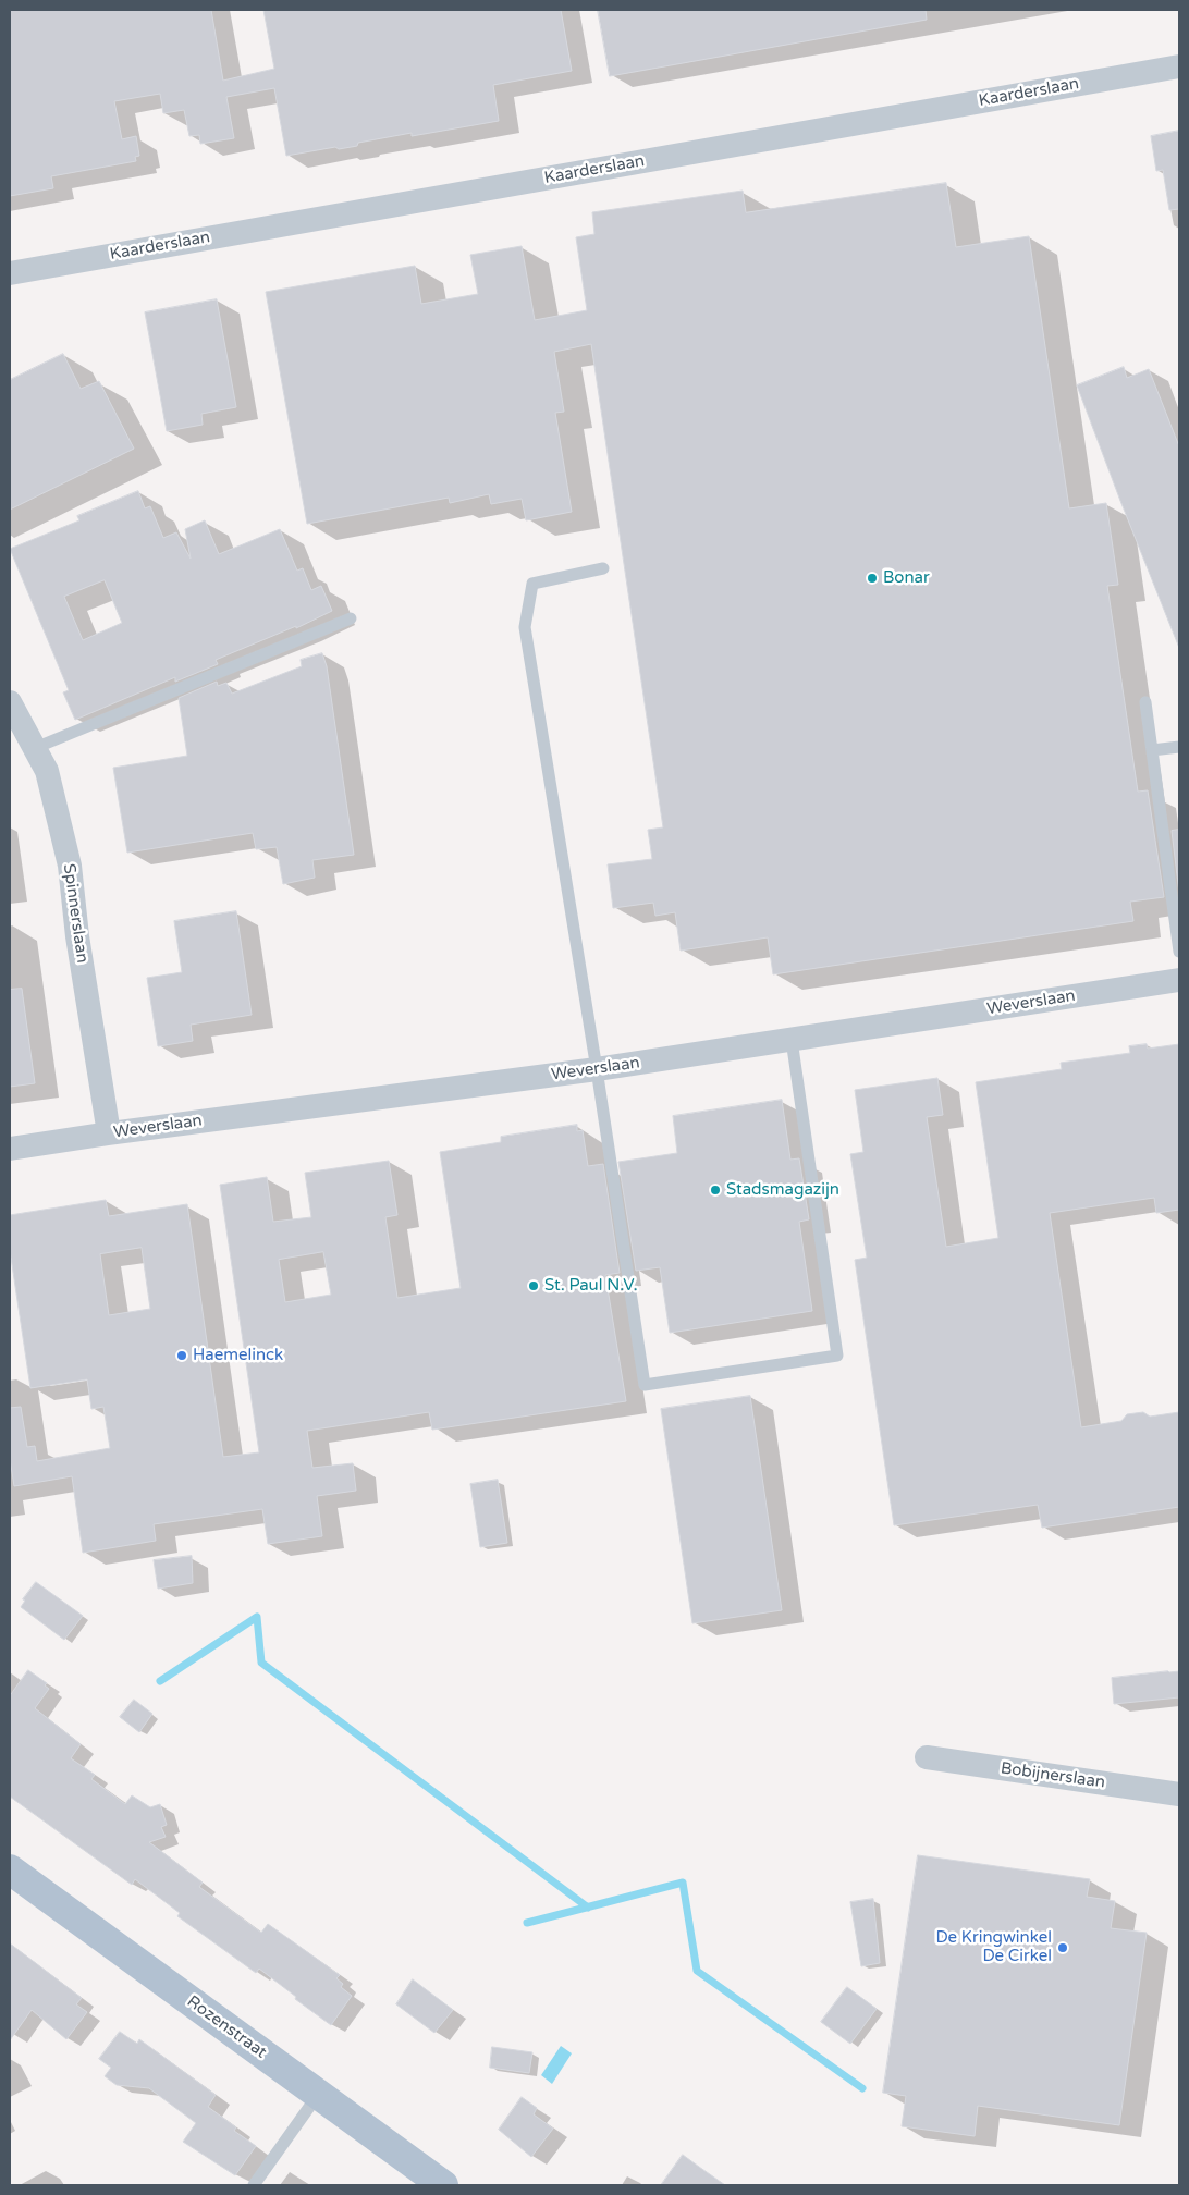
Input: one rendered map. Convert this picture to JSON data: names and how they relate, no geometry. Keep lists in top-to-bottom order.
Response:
{
  "streets": {
    "main road": ["Rozenstraat"],
    "street": [
      "Kaarderslaan",
      "Spinnerslaan",
      "Weverslaan",
      "Bobijnerslaan"
    ]
  },
  "crossings": [
    ["Spinnerslaan", "Weverslaan"]
  ],
  "places": [
    "Bonar",
    "Stadsmagazijn",
    "St. Paul N.V.",
    "Haemelinck",
    "De Kringwinkel De Cirkel"
  ]
}
